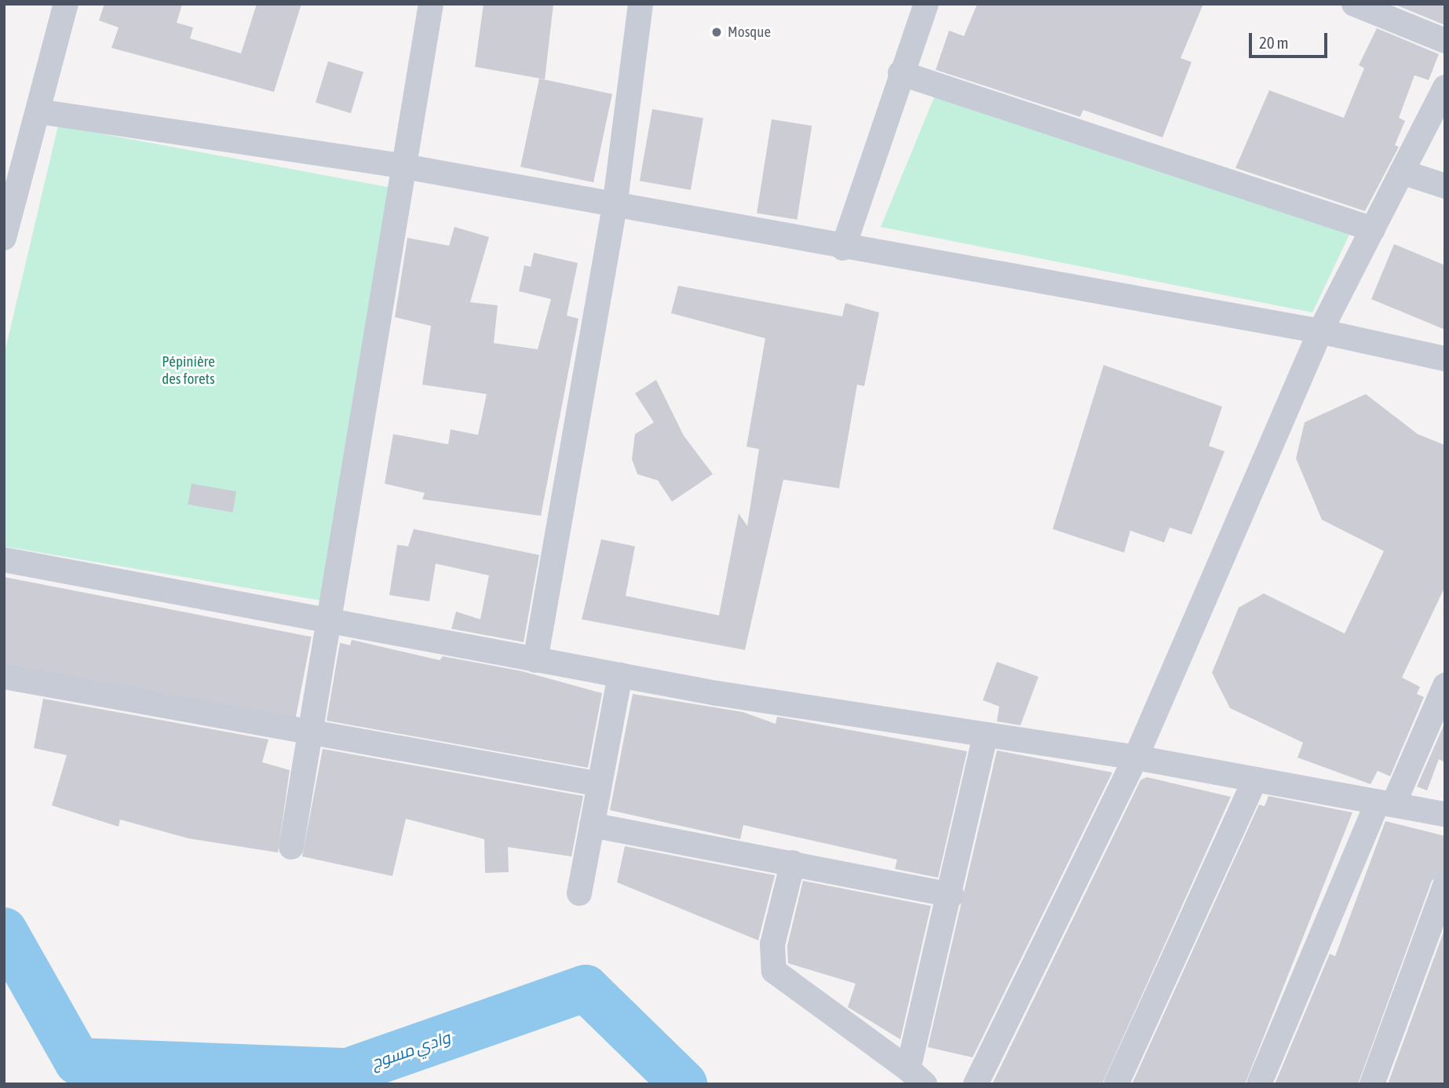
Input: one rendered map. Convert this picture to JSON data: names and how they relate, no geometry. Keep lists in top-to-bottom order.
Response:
{
  "water": ["وادي مسوج"],
  "parks": ["Pépinière des forets"],
  "places": ["Mosque"],
  "scale_bar": "20 m"
}
